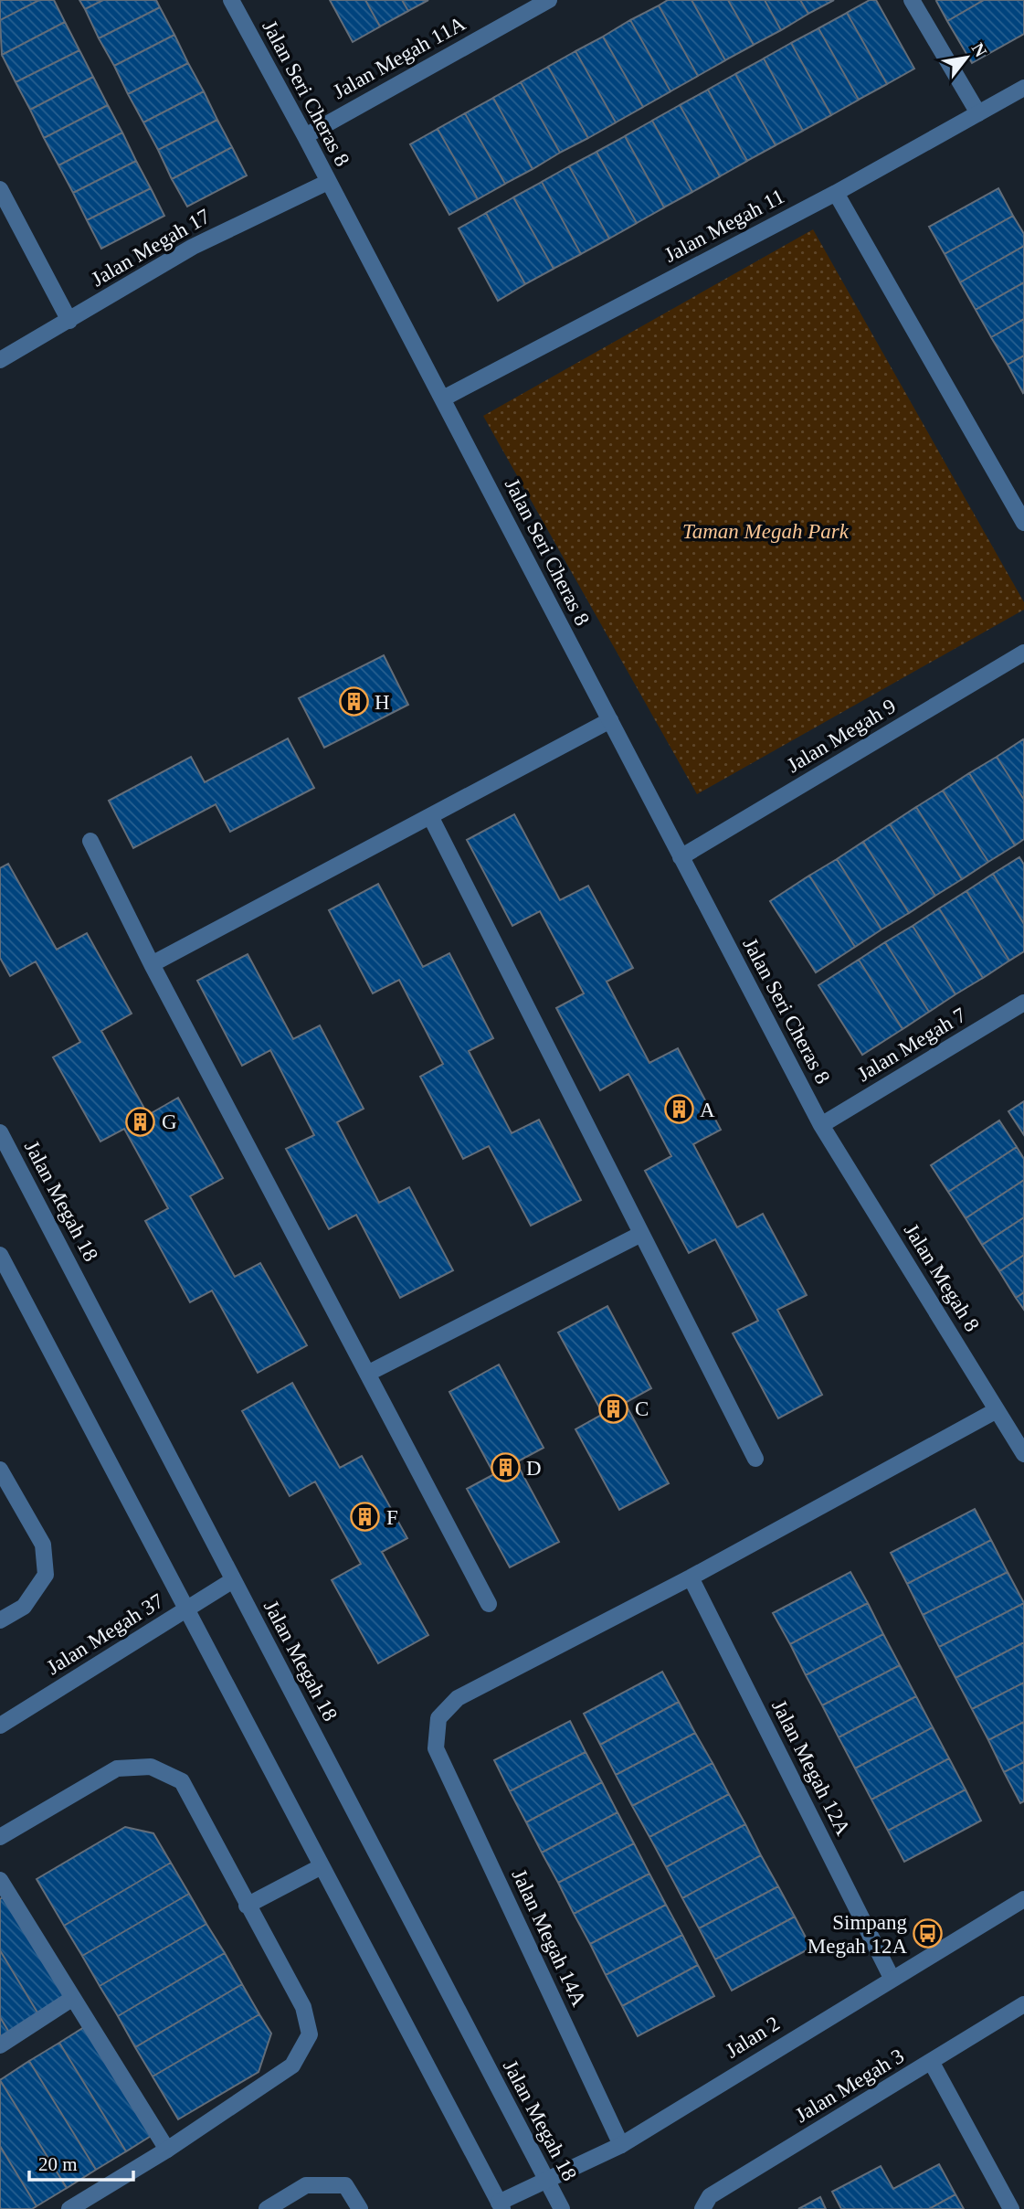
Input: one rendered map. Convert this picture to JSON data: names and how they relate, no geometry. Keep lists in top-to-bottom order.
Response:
{
  "streets": {
    "street": [
      "Jalan Megah 11A",
      "Jalan Seri Cheras 8",
      "Jalan Megah 11",
      "Jalan Megah 17",
      "Jalan Megah 9",
      "Jalan Megah 7",
      "Jalan Megah 18",
      "Jalan Megah 8",
      "Jalan Megah 37",
      "Jalan Megah 12A",
      "Jalan Megah 14A",
      "Jalan 2",
      "Jalan Megah 3"
    ]
  },
  "crossings": [
    ["Jalan Megah 11A", "Jalan Seri Cheras 8"],
    ["Jalan Seri Cheras 8", "Jalan Megah 11"],
    ["Jalan Seri Cheras 8", "Jalan Megah 17"],
    ["Jalan Seri Cheras 8", "Jalan Megah 9"],
    ["Jalan Seri Cheras 8", "Jalan Megah 7"],
    ["Jalan Seri Cheras 8", "Jalan Megah 8"],
    ["Jalan Megah 7", "Jalan Megah 8"],
    ["Jalan Megah 18", "Jalan Megah 37"],
    ["Jalan Megah 18", "Jalan 2"],
    ["Jalan Megah 12A", "Jalan Megah 14A"],
    ["Jalan Megah 12A", "Jalan 2"],
    ["Jalan Megah 14A", "Jalan 2"]
  ],
  "parks": ["Taman Megah Park"],
  "places": {
    "building": [
      "H",
      "A",
      "G",
      "C",
      "D",
      "F"
    ],
    "bus stop": ["Simpang Megah 12A"]
  },
  "scale_bar": "20 m",
  "north": "top right"
}
